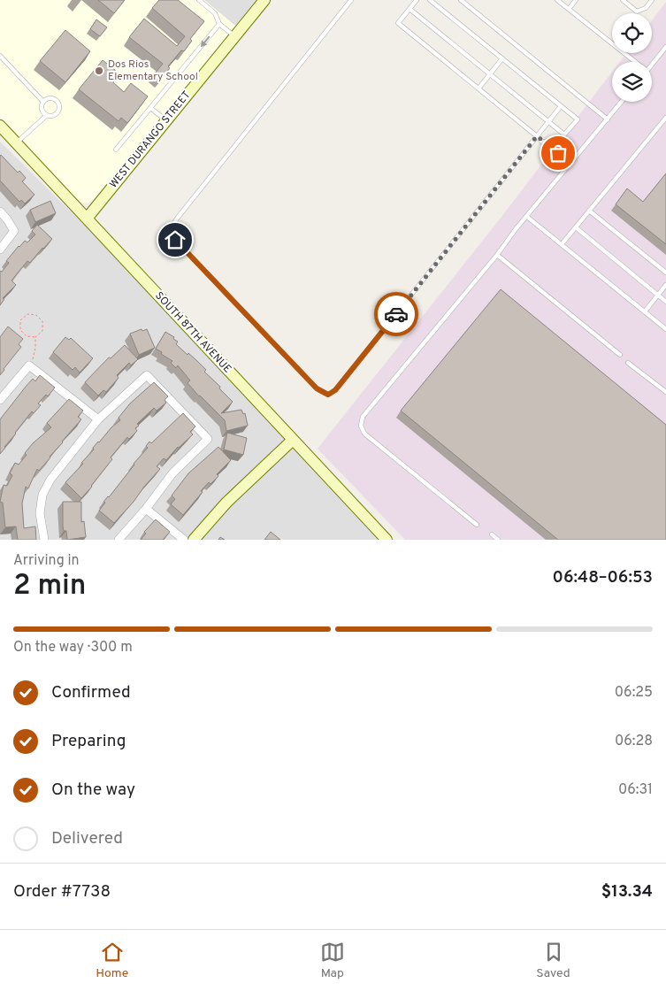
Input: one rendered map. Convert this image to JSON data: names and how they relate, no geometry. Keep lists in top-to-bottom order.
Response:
{
  "streets": {
    "street": ["WEST DURANGO STREET", "SOUTH 87TH AVENUE"]
  },
  "crossings": [
    ["WEST DURANGO STREET", "SOUTH 87TH AVENUE"]
  ],
  "places": ["Dos Rios Elementary School"],
  "page": {
    "heading": ["2 min", "Arriving in", "06:48–06:53"],
    "panel": ["Order #7738", "$13.34"],
    "bar": "On the way · 300 m",
    "list": [
      ["Confirmed", "06:25"],
      ["Preparing", "06:28"],
      ["On the way", "06:31"],
      "Delivered"
    ],
    "tabs": ["Home", "Map", "Saved"]
  }
}
